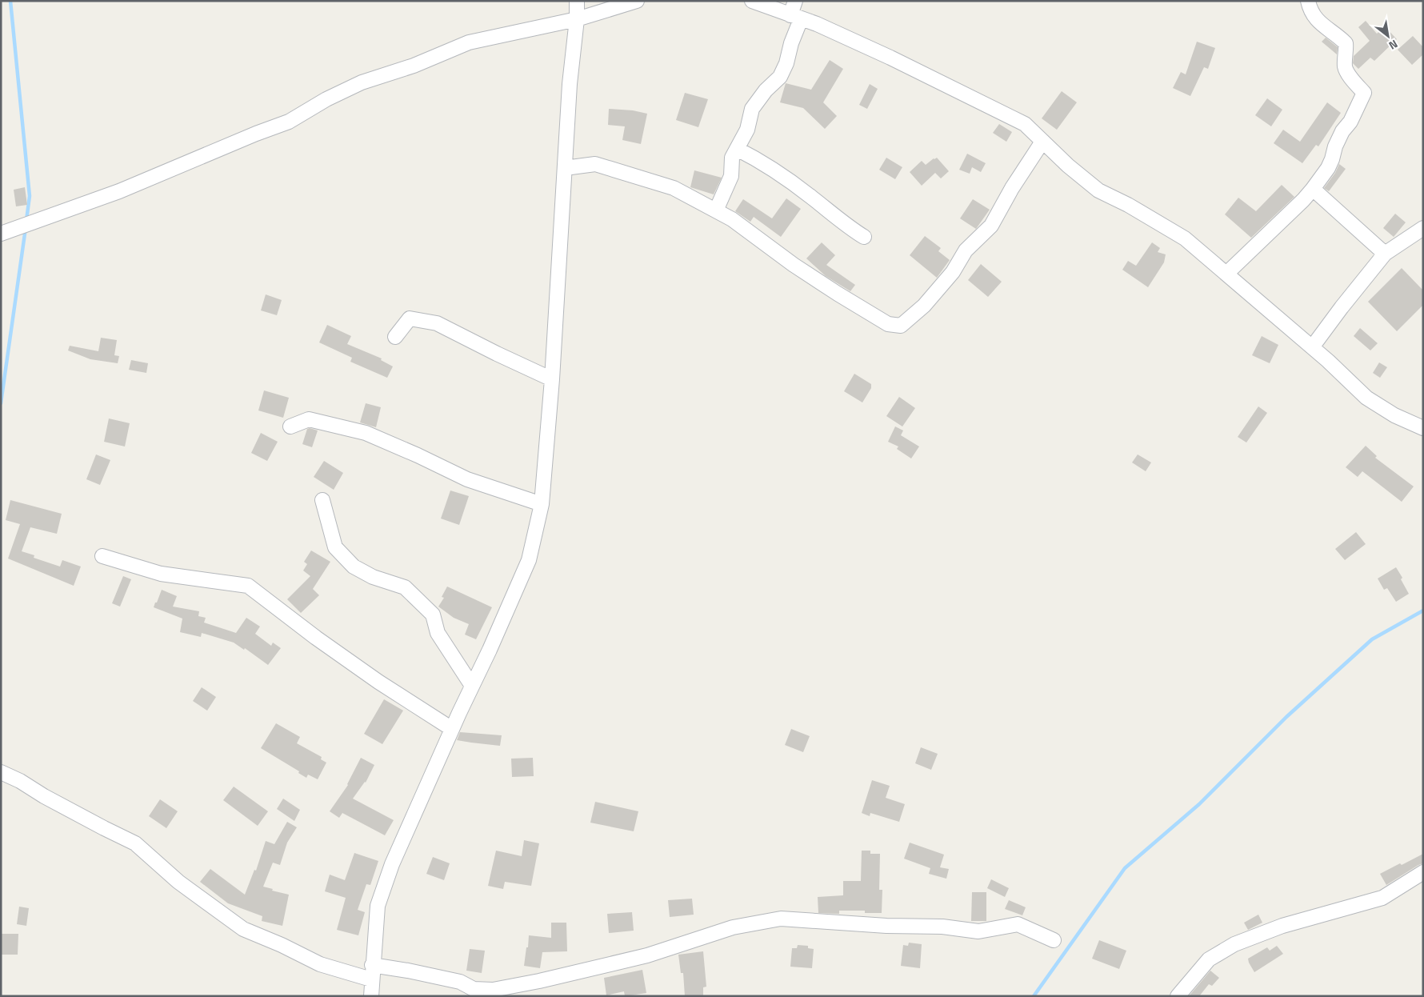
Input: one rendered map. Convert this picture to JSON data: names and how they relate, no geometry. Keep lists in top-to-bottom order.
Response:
{
  "north": "bottom right"
}
